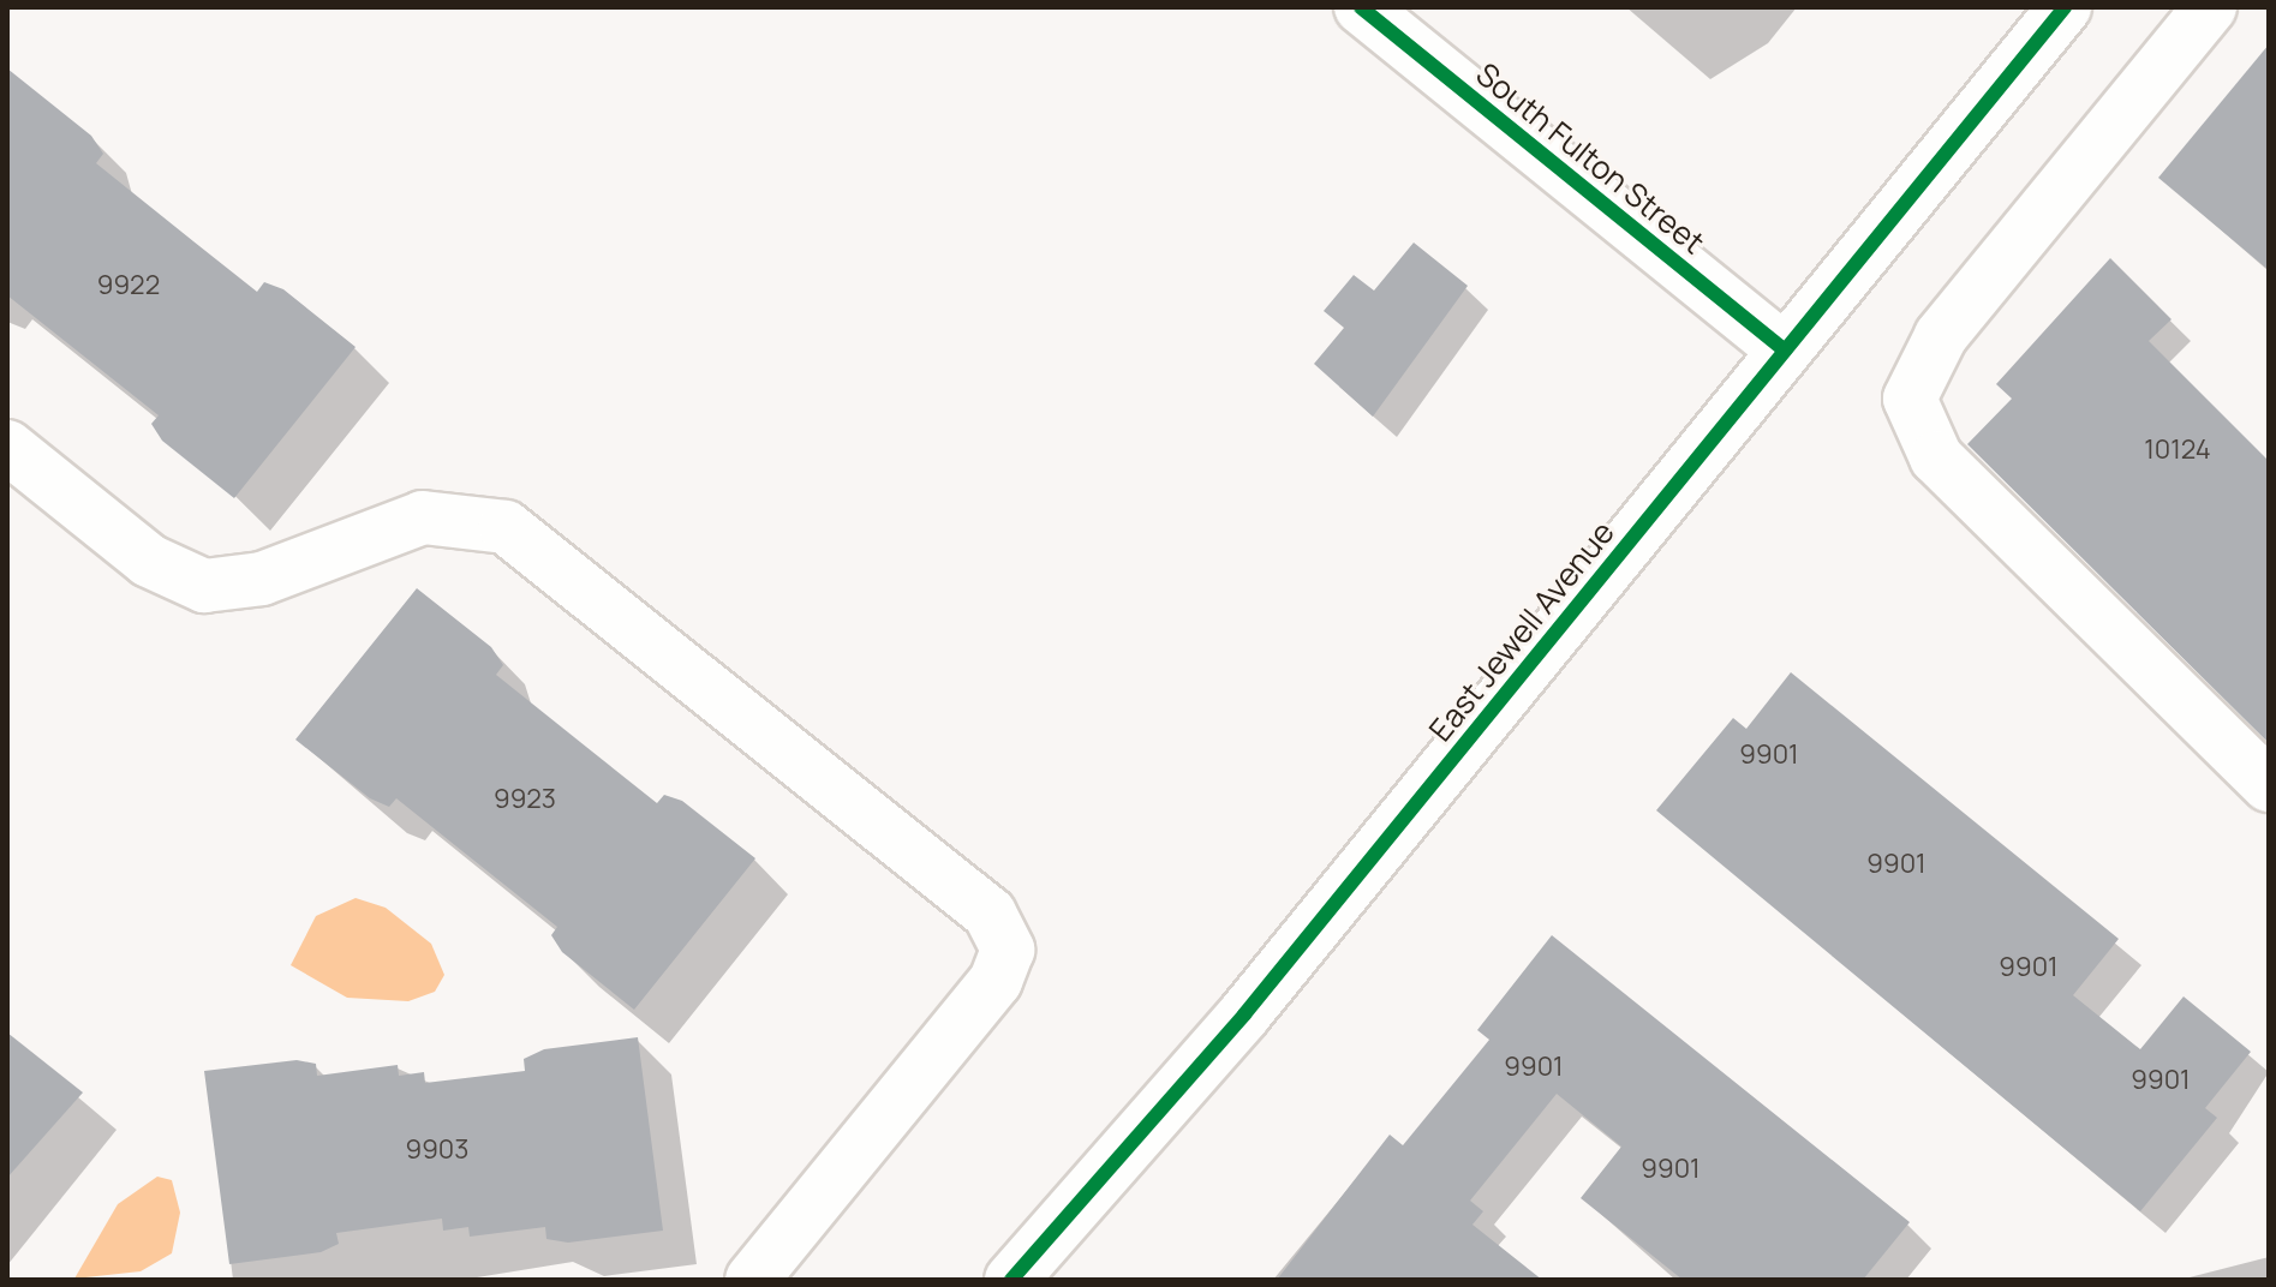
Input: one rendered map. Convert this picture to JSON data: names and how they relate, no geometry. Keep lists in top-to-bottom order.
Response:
{
  "streets": {
    "street": ["South Fulton Street", "East Jewell Avenue"]
  },
  "crossings": [
    ["South Fulton Street", "East Jewell Avenue"]
  ],
  "house_numbers": [
    "9922",
    "10124",
    "9901",
    "9923",
    "9901",
    "9901",
    "9901",
    "9901",
    "9903",
    "9901"
  ]
}
